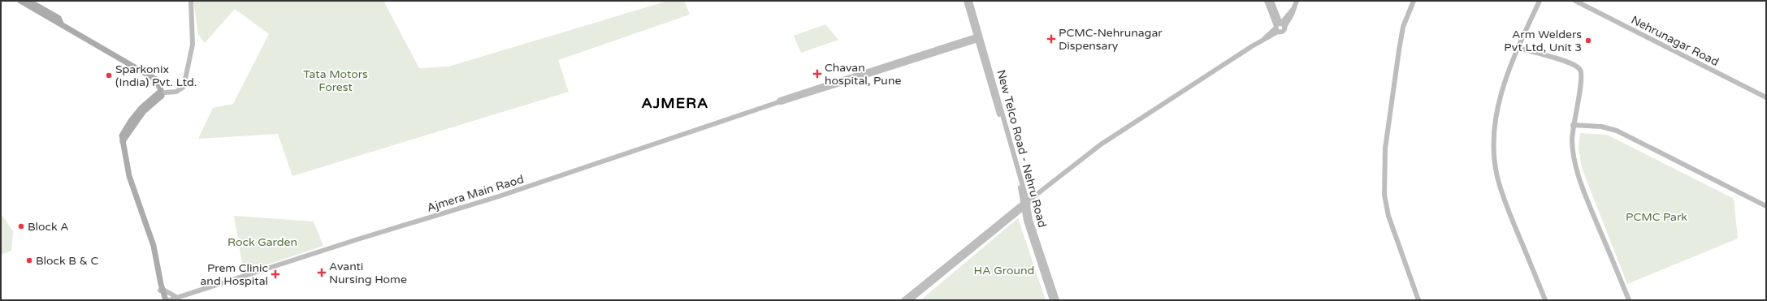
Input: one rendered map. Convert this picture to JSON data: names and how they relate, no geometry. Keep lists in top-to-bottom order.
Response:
{
  "streets": {
    "street": ["Nehrunagar Road", "New Telco Road - Nehru Road", "Ajmera Main Raod"]
  },
  "crossings": [
    ["New Telco Road - Nehru Road", "Ajmera Main Raod"]
  ],
  "districts": ["AJMERA"],
  "parks": [
    "Tata Motors Forest",
    "PCMC Park",
    "Rock Garden",
    "HA Ground"
  ],
  "places": {
    "health": [
      "PCMC-Nehrunagar Dispensary",
      "Chavan hospital, Pune",
      "Avanti Nursing Home",
      "Prem Clinic and Hospital"
    ],
    "other": [
      "Arm Welders Pvt Ltd, Unit 3",
      "Sparkonix (India) Pvt. Ltd.",
      "Block A",
      "Block B & C"
    ]
  }
}
